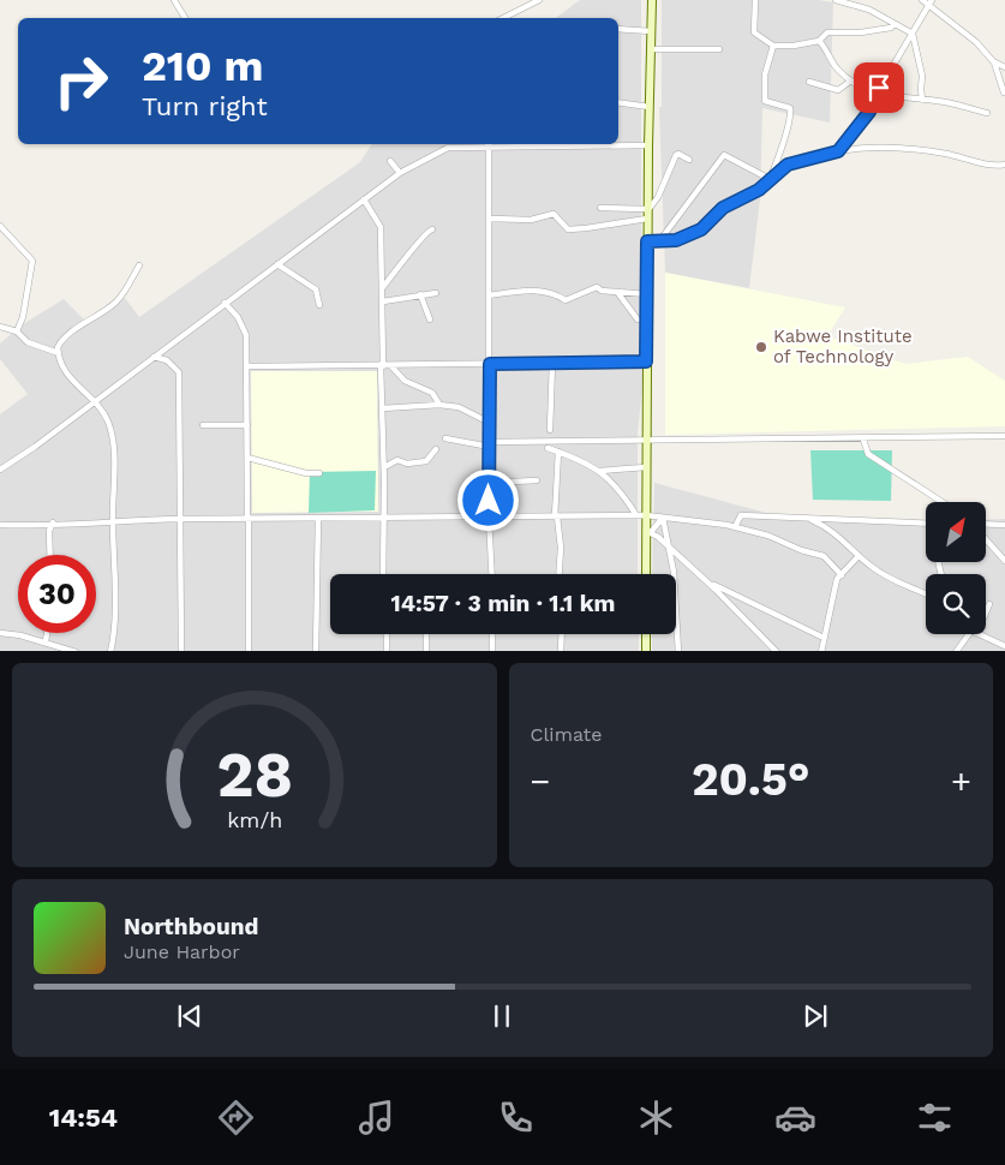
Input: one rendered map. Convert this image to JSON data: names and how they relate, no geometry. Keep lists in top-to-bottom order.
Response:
{
  "places": ["Kabwe Institute of Technology"],
  "north": "top right",
  "page": {
    "turn": ["210 m", "Turn right"],
    "limit": "30",
    "trip": "14:57 · 3 min · 1.1 km",
    "tile": "Climate",
    "heat": ["−", "20.5°", "+"],
    "song": ["Northbound", "June Harbor"],
    "tabs": "14:54",
    "gauge": ["28", "km/h"]
  }
}
